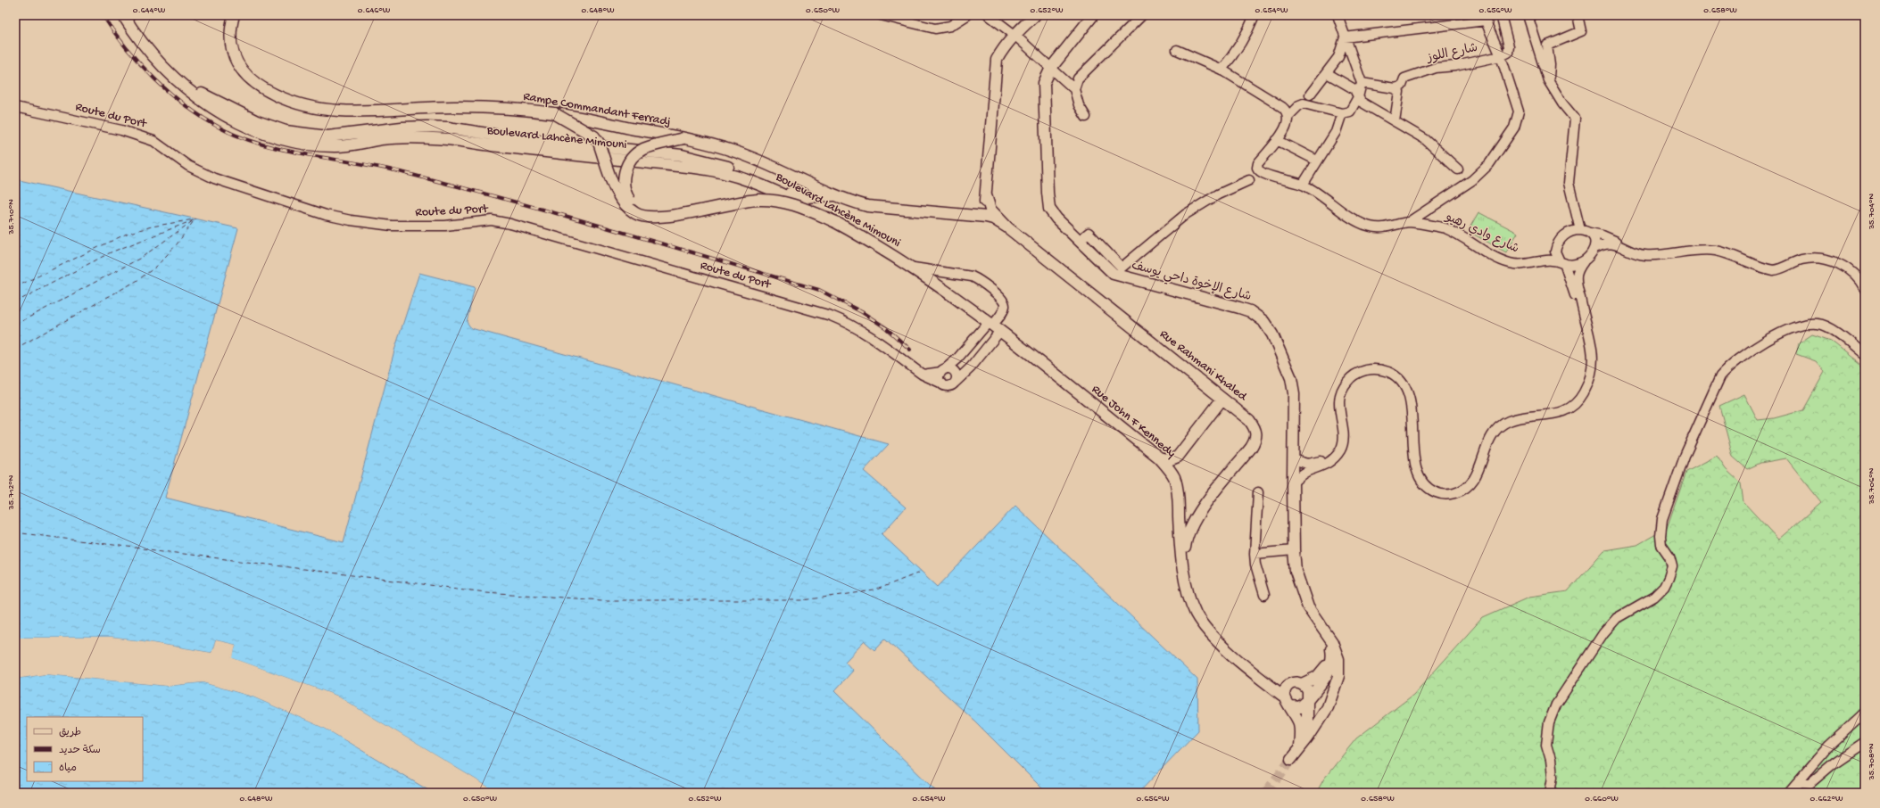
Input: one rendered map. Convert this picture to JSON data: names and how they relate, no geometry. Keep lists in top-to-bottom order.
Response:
{
  "streets": {
    "main road": [
      "Rampe Commandant Ferradj",
      "Boulevard Lahcène Mimouni",
      "شارع الإخوة داحي يوسف",
      "Rue Rahmani Khaled",
      "Rue John F Kennedy"
    ],
    "street": ["شارع اللوز", "Route du Port", "شارع وادي رهيو"]
  },
  "crossings": [
    ["Rampe Commandant Ferradj", "Boulevard Lahcène Mimouni"],
    ["Rampe Commandant Ferradj", "Rue Rahmani Khaled"],
    ["Boulevard Lahcène Mimouni", "Rue John F Kennedy"],
    ["شارع الإخوة داحي يوسف", "Rue John F Kennedy"],
    ["Rue Rahmani Khaled", "Rue John F Kennedy"]
  ],
  "legend": ["طريق", "سكة حديد", "مياه"],
  "coordinates": [
    "0.644°W",
    "0.646°W",
    "0.648°W",
    "0.650°W",
    "0.652°W",
    "0.654°W",
    "0.656°W",
    "0.658°W",
    "35.704°N",
    "35.710°N",
    "35.706°N",
    "35.712°N",
    "35.708°N",
    "0.660°W",
    "0.662°W"
  ]
}
